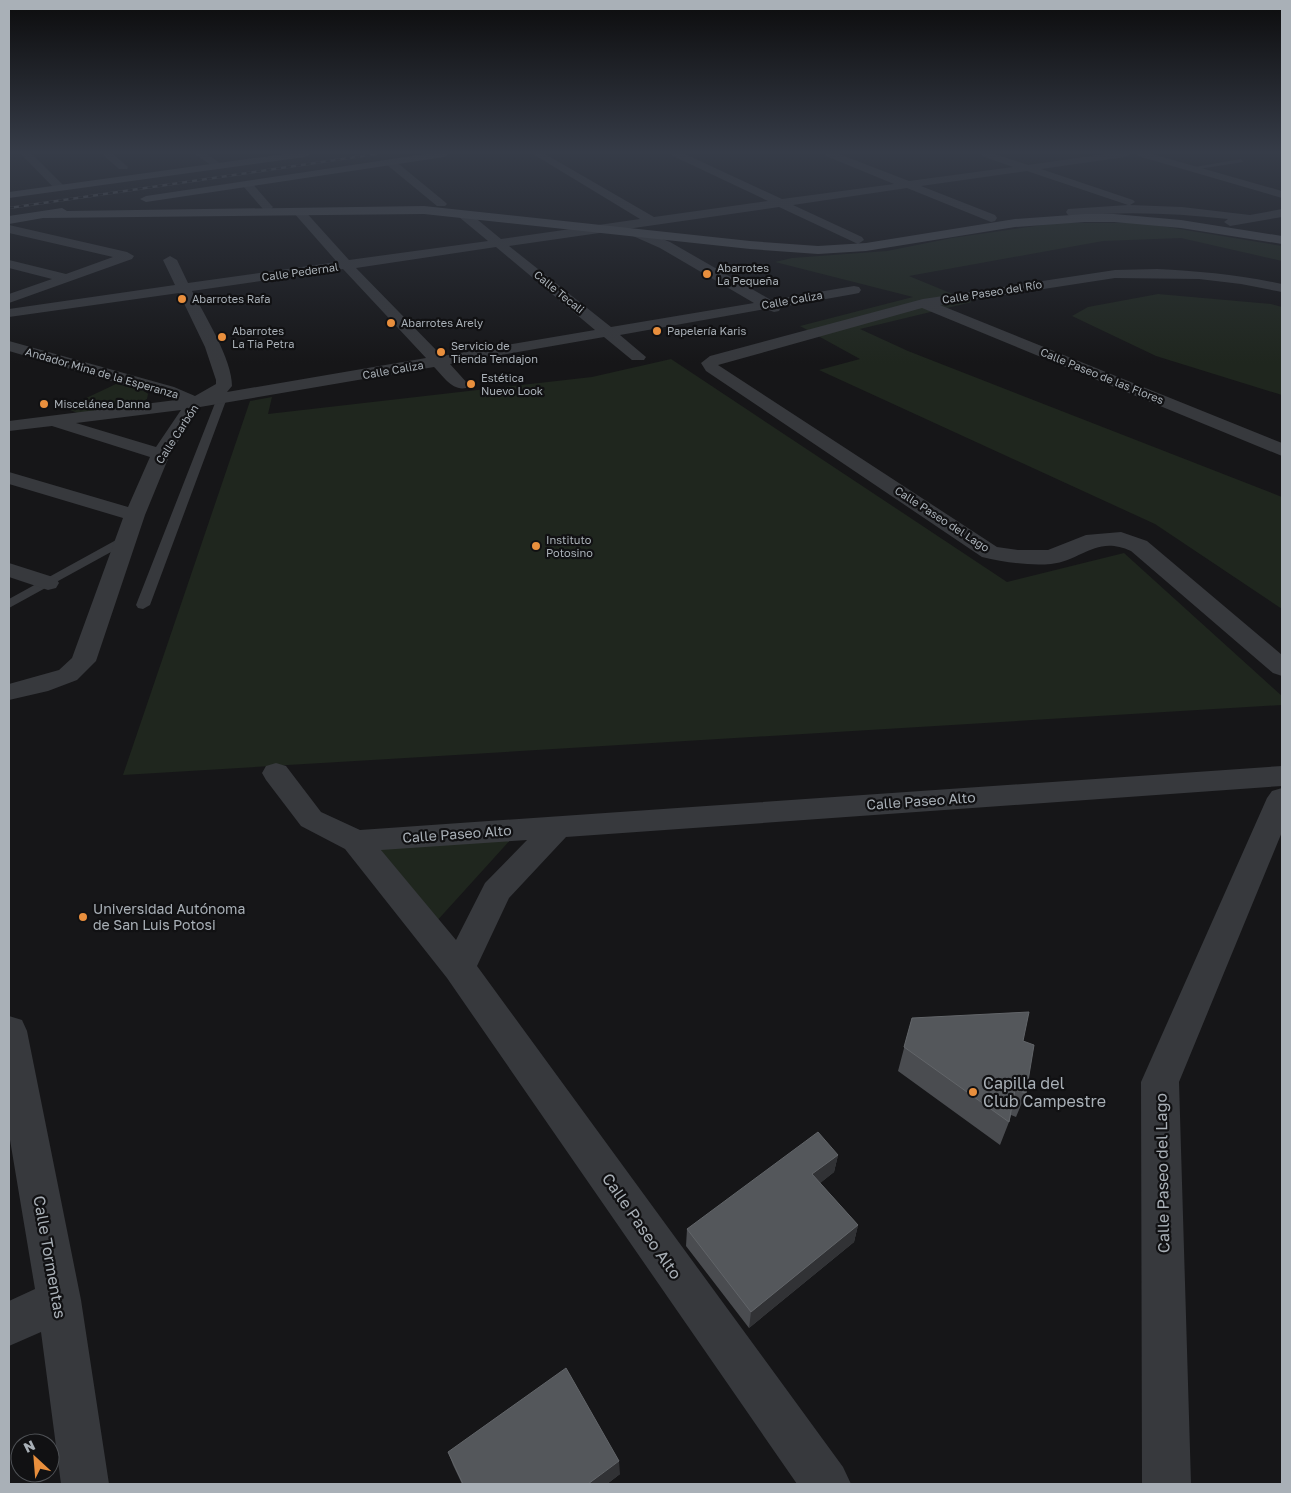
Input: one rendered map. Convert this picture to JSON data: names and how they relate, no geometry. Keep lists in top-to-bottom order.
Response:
{
  "streets": {
    "street": [
      "Calle Pedernal",
      "Calle Tecali",
      "Calle Paseo del Río",
      "Calle Caliza",
      "Andador Mina de la Esperanza",
      "Calle Paseo de las Flores",
      "Calle Carbón",
      "Calle Paseo del Lago",
      "Calle Paseo Alto",
      "Calle Tormentas"
    ]
  },
  "crossings": [
    ["Calle Pedernal", "Calle Tecali"],
    ["Calle Pedernal", "Calle Carbón"],
    ["Calle Tecali", "Calle Caliza"],
    ["Calle Paseo del Río", "Calle Paseo de las Flores"],
    ["Calle Paseo del Río", "Calle Paseo del Lago"],
    ["Calle Caliza", "Andador Mina de la Esperanza"],
    ["Calle Caliza", "Calle Carbón"],
    ["Andador Mina de la Esperanza", "Calle Carbón"]
  ],
  "places": [
    "Abarrotes La Pequeña",
    "Abarrotes Rafa",
    "Abarrotes Arely",
    "Papelería Karis",
    "Abarrotes La Tia Petra",
    "Servicio de Tienda Tendajon",
    "Estética Nuevo Look",
    "Miscelánea Danna",
    "Instituto Potosino",
    "Universidad Autónoma de San Luis Potosi",
    "Capilla del Club Campestre"
  ],
  "north": "top left"
}
